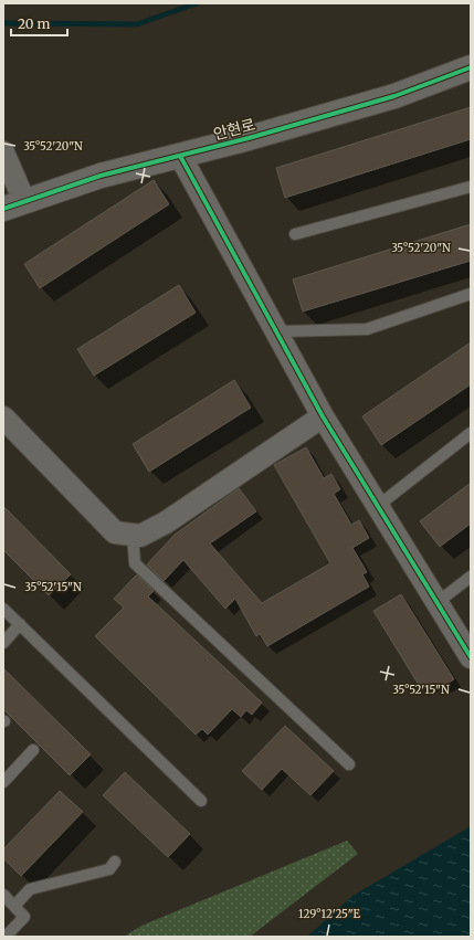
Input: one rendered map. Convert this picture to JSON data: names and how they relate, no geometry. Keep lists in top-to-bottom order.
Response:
{
  "streets": {
    "street": ["안현로"]
  },
  "scale_bar": "20 m",
  "coordinates": ["35°52'20\"N", "35°52'15\"N", "129°12'25\"E"]
}
